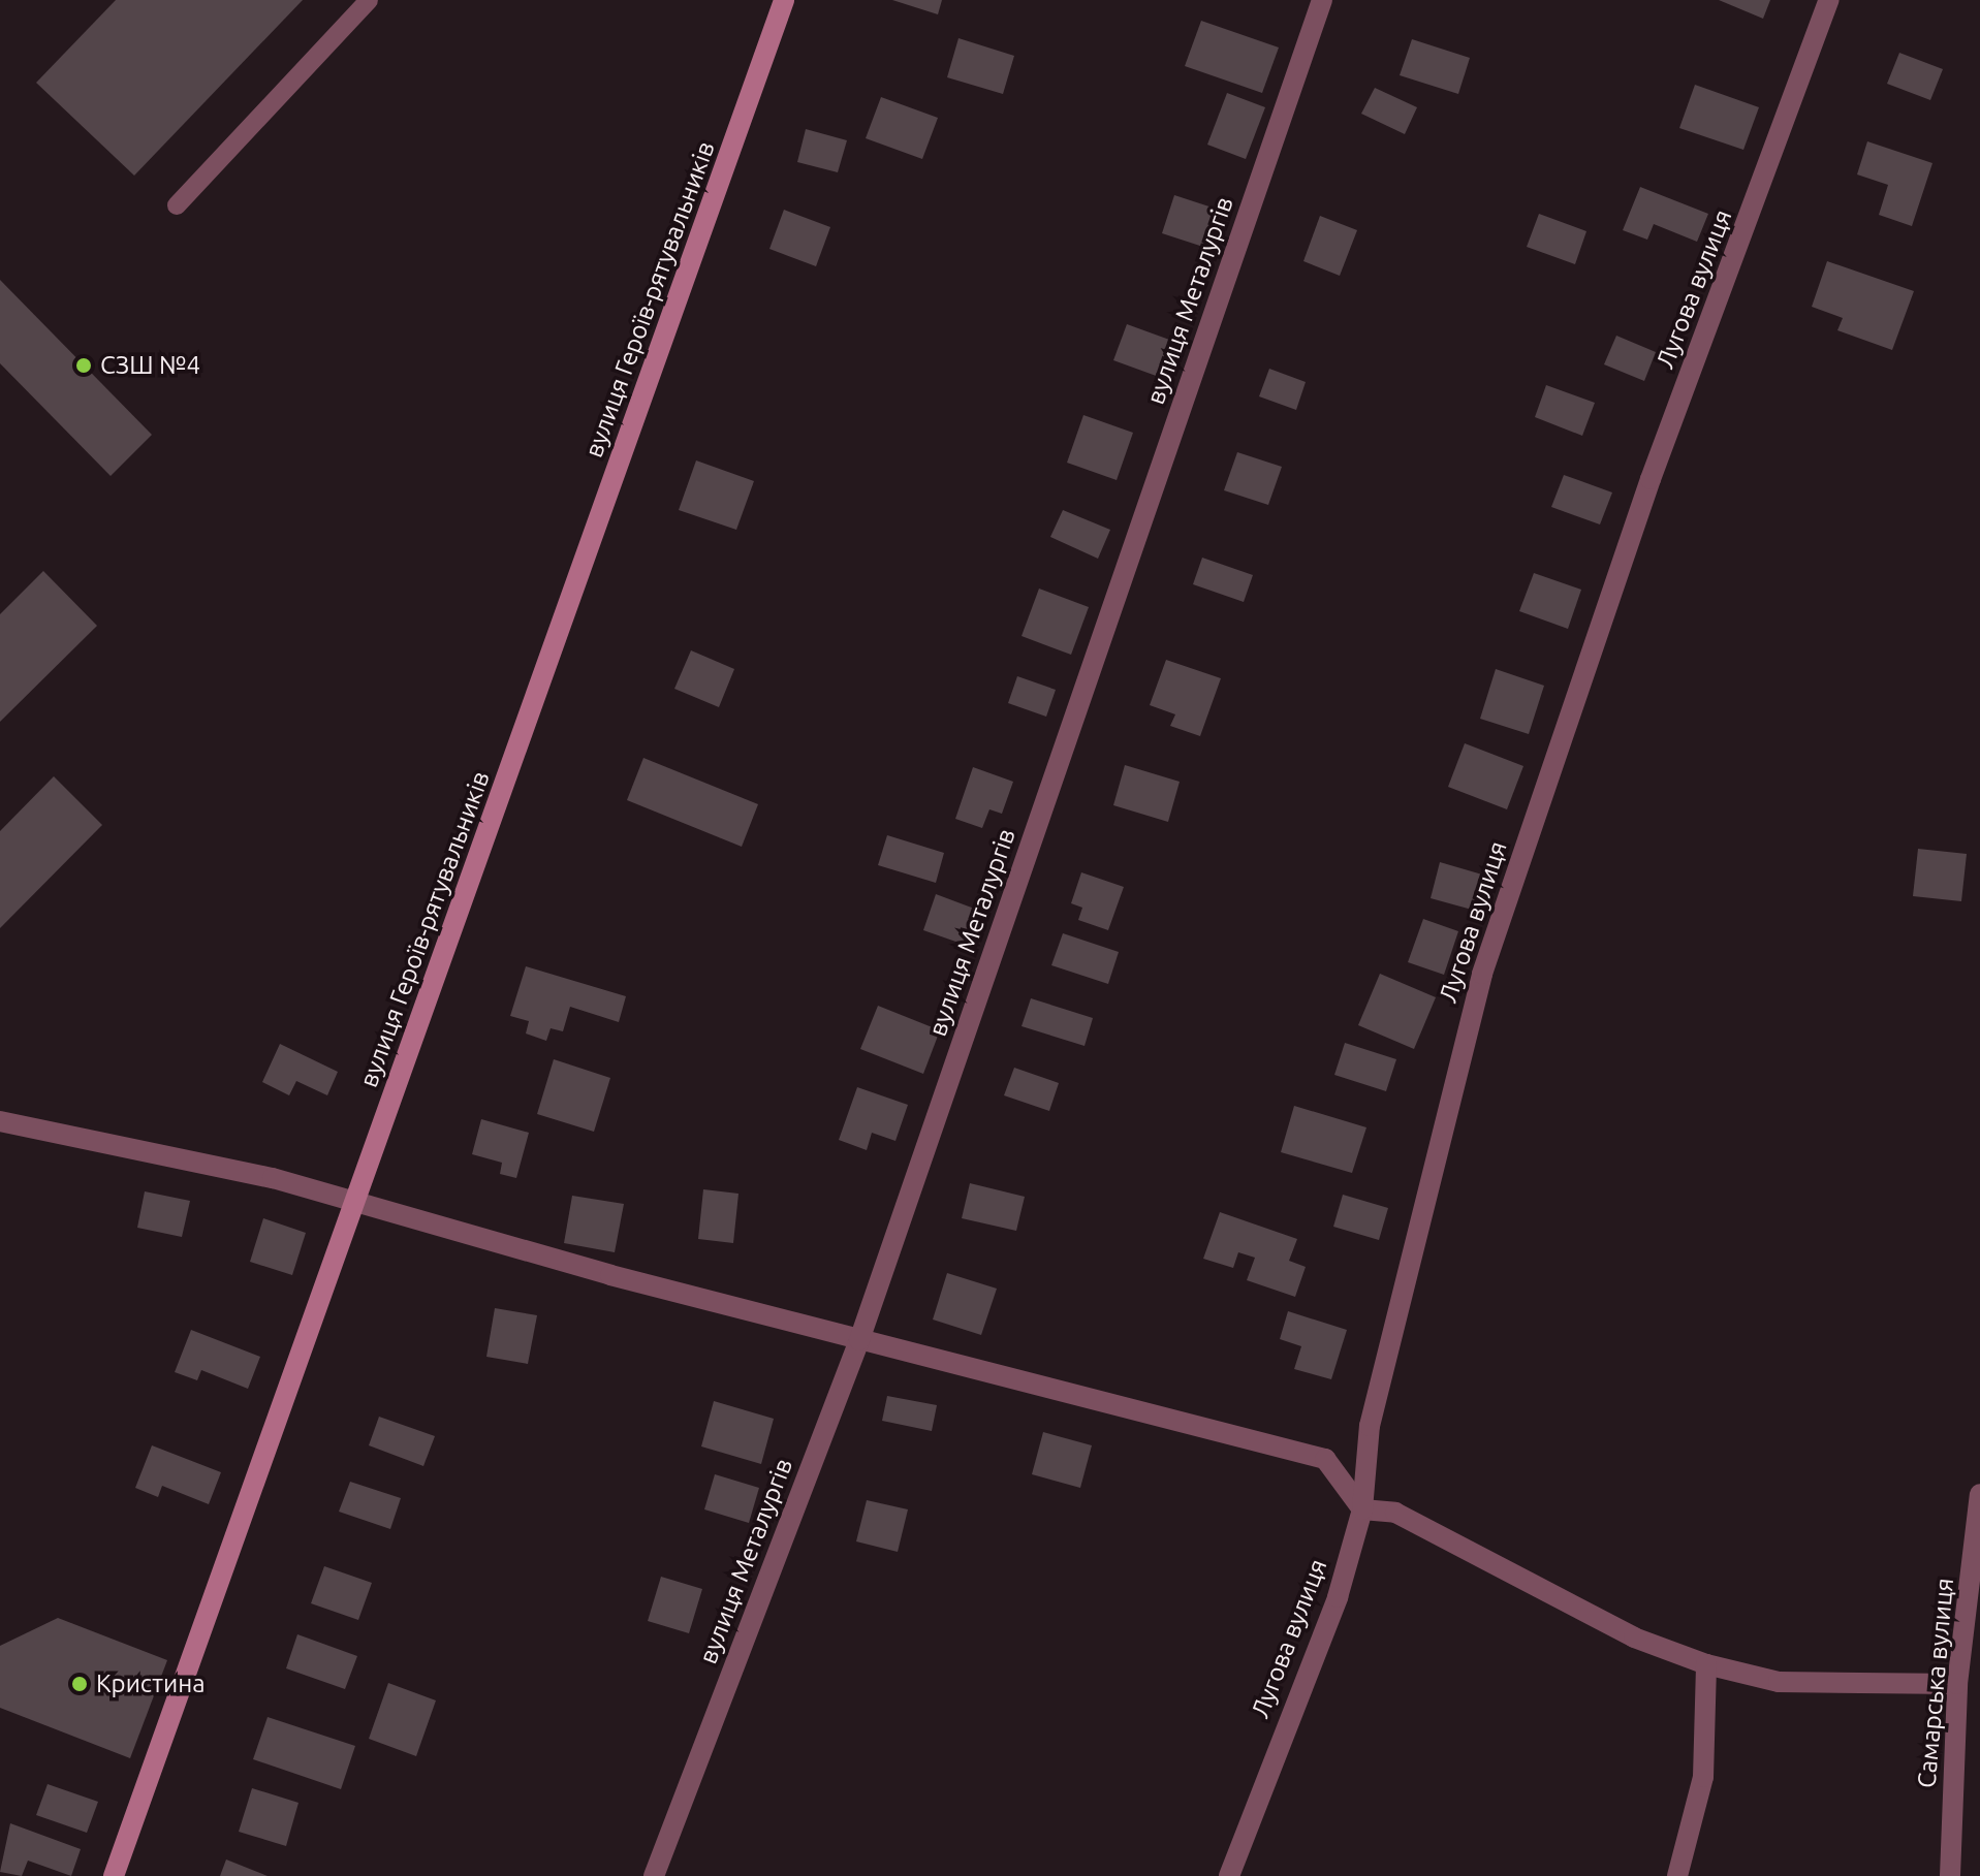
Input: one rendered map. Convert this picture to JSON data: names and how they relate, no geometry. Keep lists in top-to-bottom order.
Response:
{
  "streets": {
    "street": [
      "Лугова вулиця",
      "вулиця Героїв-рятувальників",
      "вулиця Металургів",
      "Самарська вулиця"
    ]
  },
  "places": ["СЗШ №4", "Кристина"]
}
